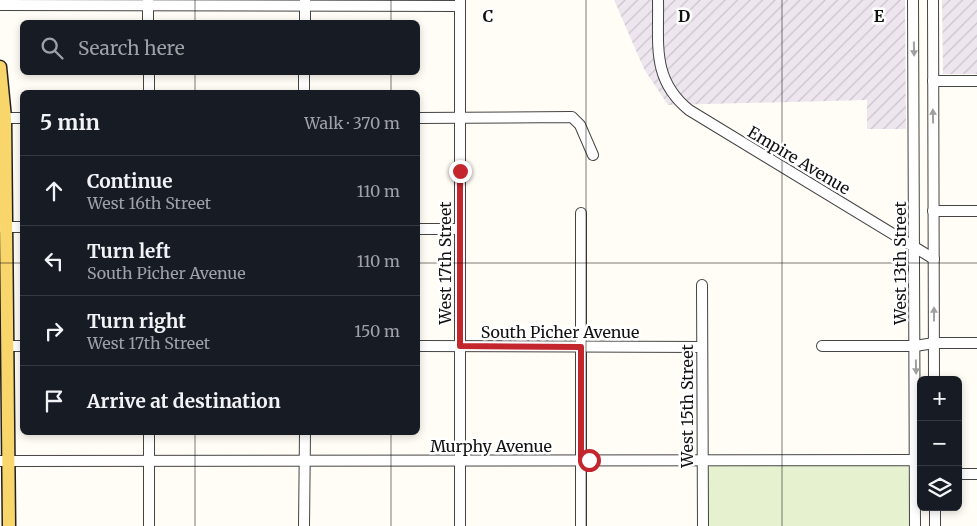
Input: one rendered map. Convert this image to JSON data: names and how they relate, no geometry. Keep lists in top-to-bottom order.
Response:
{
  "streets": {
    "street": [
      "Empire Avenue",
      "West 17th Street",
      "West 13th Street",
      "South Picher Avenue",
      "West 15th Street",
      "Murphy Avenue"
    ]
  },
  "crossings": [
    ["Empire Avenue", "West 13th Street"],
    ["West 17th Street", "South Picher Avenue"],
    ["West 17th Street", "Murphy Avenue"],
    ["South Picher Avenue", "West 15th Street"],
    ["West 15th Street", "Murphy Avenue"]
  ],
  "page": {
    "search": "Search here",
    "heading": ["5 min", "Walk · 370 m"],
    "list": [
      ["Continue", "West 16th Street", "110 m"],
      ["Turn left", "South Picher Avenue", "110 m"],
      ["Turn right", "West 17th Street", "150 m"],
      "Arrive at destination"
    ],
    "map_buttons": ["+", "−"]
  },
  "grid": {
    "columns": ["C", "D", "E"]
  }
}
